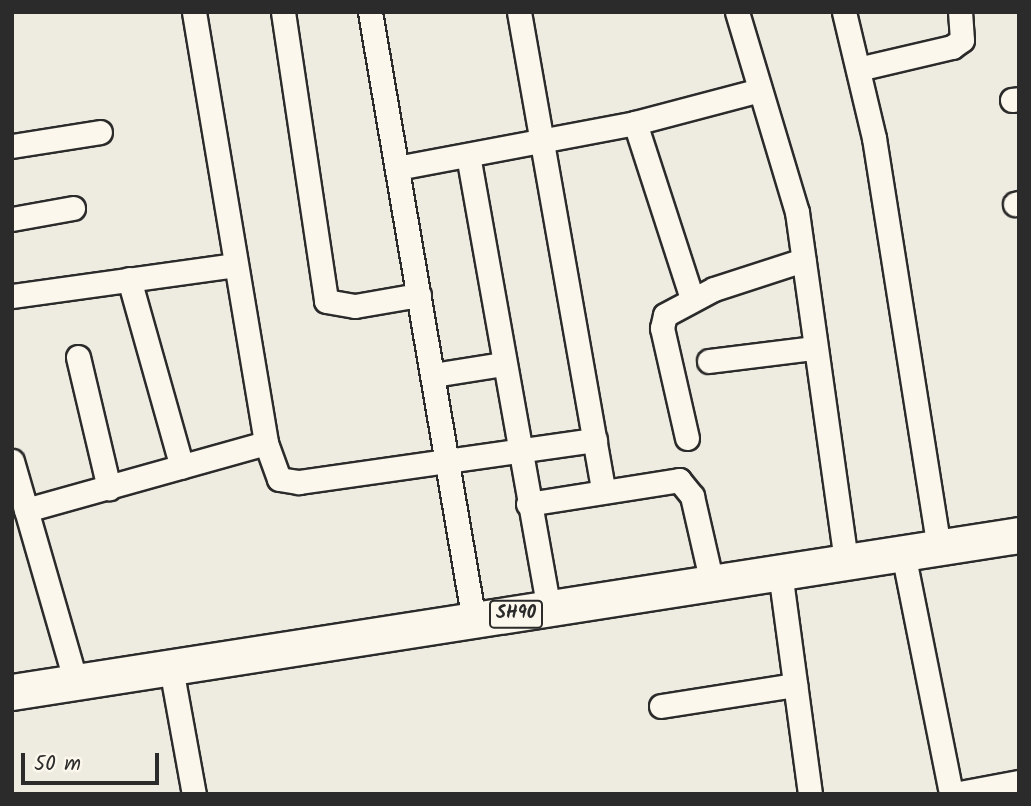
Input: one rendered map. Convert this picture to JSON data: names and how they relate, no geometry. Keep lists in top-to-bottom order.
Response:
{
  "streets": {
    "main road": ["SH90"]
  },
  "scale_bar": "50 m"
}
